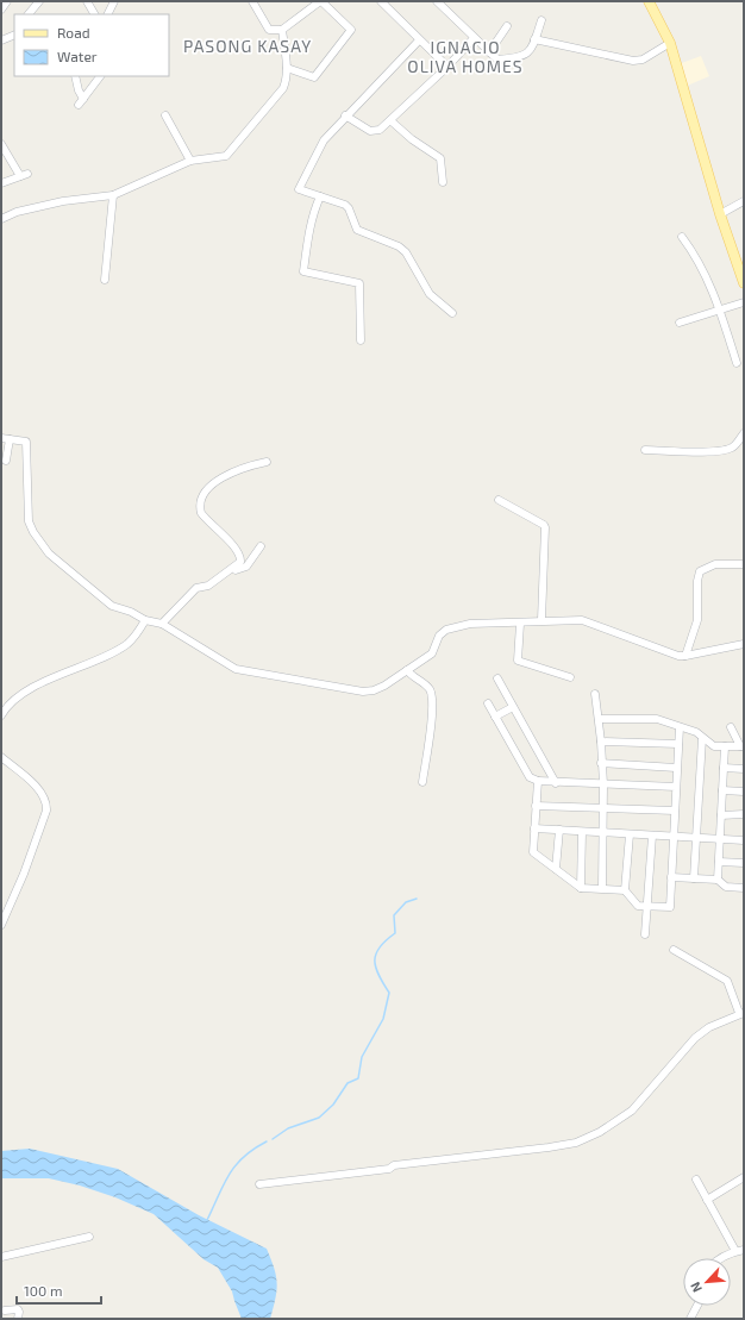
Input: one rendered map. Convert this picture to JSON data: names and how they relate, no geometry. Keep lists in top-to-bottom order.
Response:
{
  "districts": ["PASONG KASAY", "IGNACIO OLIVA HOMES"],
  "legend": ["Road", "Water"],
  "scale_bar": "100 m",
  "north": "bottom left"
}
